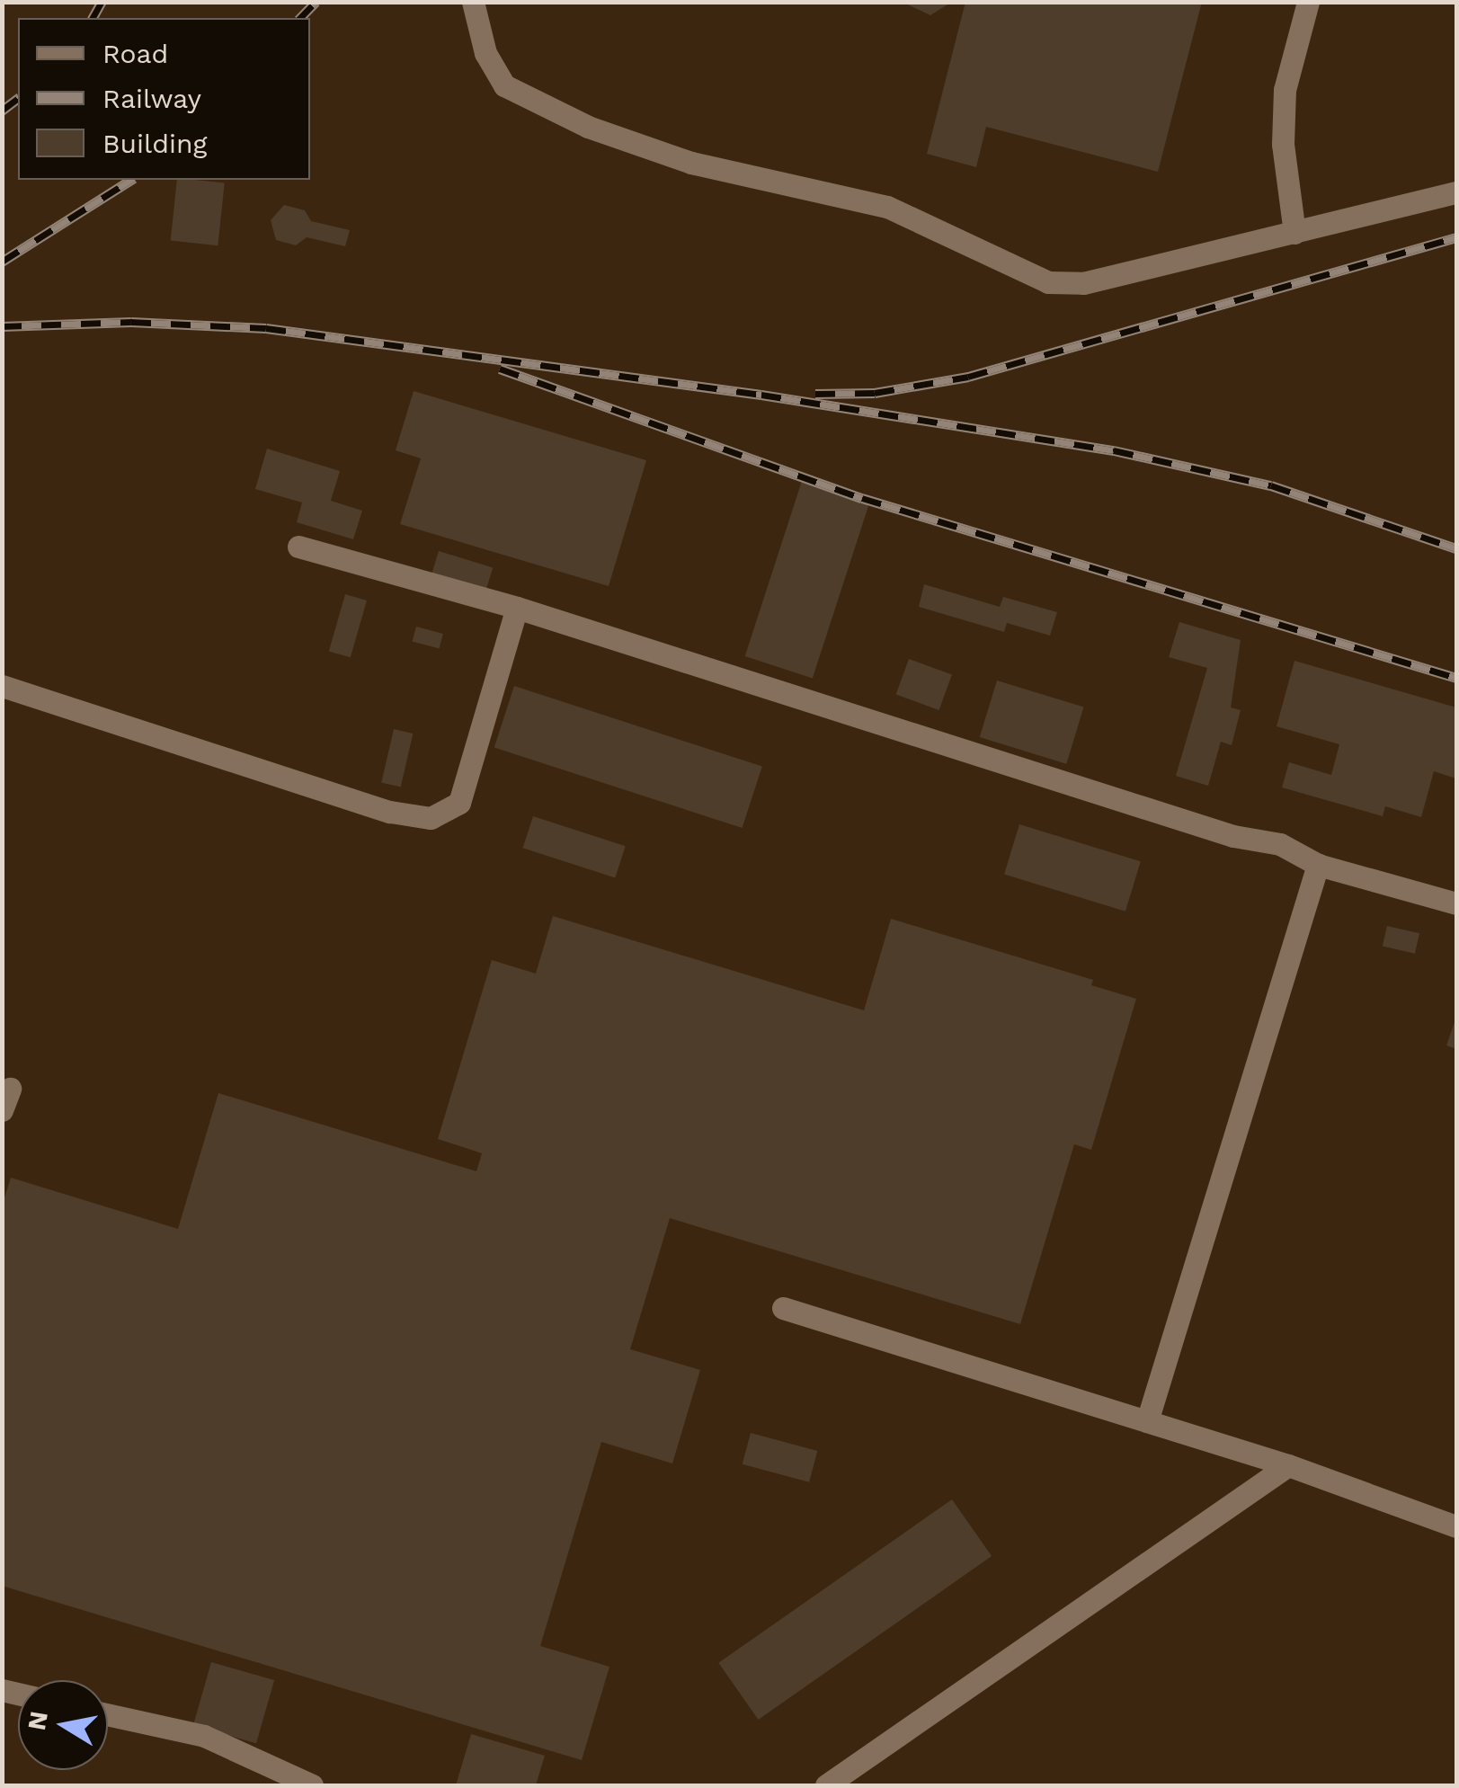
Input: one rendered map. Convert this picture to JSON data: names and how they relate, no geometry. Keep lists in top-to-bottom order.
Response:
{
  "legend": ["Road", "Railway", "Building"],
  "north": "left"
}
